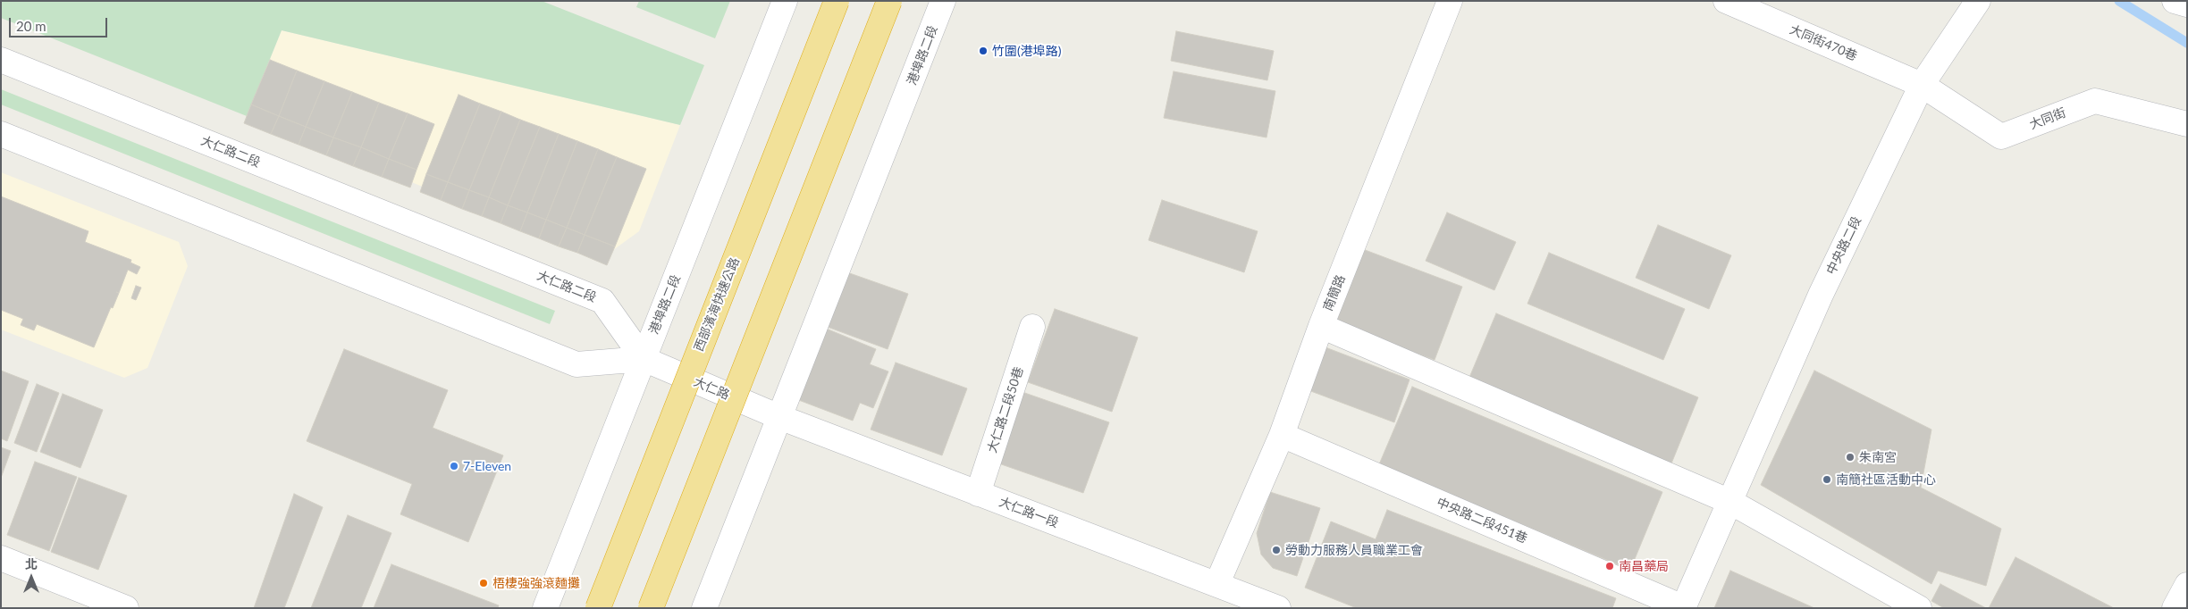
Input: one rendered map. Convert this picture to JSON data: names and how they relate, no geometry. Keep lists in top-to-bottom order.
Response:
{
  "streets": {
    "highway": ["西部濱海快速公路"],
    "street": [
      "大同街470巷",
      "港埠路二段",
      "大同街",
      "大仁路二段",
      "中央路二段",
      "南簡路",
      "大仁路",
      "大仁路二段50巷",
      "大仁路一段",
      "中央路二段451巷"
    ]
  },
  "crossings": [
    ["大同街470巷", "大同街"],
    ["大同街470巷", "中央路二段"],
    ["港埠路二段", "大仁路二段"],
    ["港埠路二段", "大仁路"],
    ["港埠路二段", "大仁路一段"],
    ["大同街", "中央路二段"],
    ["大仁路二段", "大仁路"],
    ["中央路二段", "中央路二段451巷"],
    ["南簡路", "大仁路一段"],
    ["南簡路", "中央路二段451巷"],
    ["大仁路", "大仁路一段"],
    ["大仁路二段50巷", "大仁路一段"]
  ],
  "places": [
    "竹圍(港埠路)",
    "朱南宮",
    "7-Eleven",
    "南簡社區活動中心",
    "勞動力服務人員職業工會",
    "南昌藥局",
    "梧棲強強滾麵攤"
  ],
  "scale_bar": "20 m",
  "north": "top"
}
